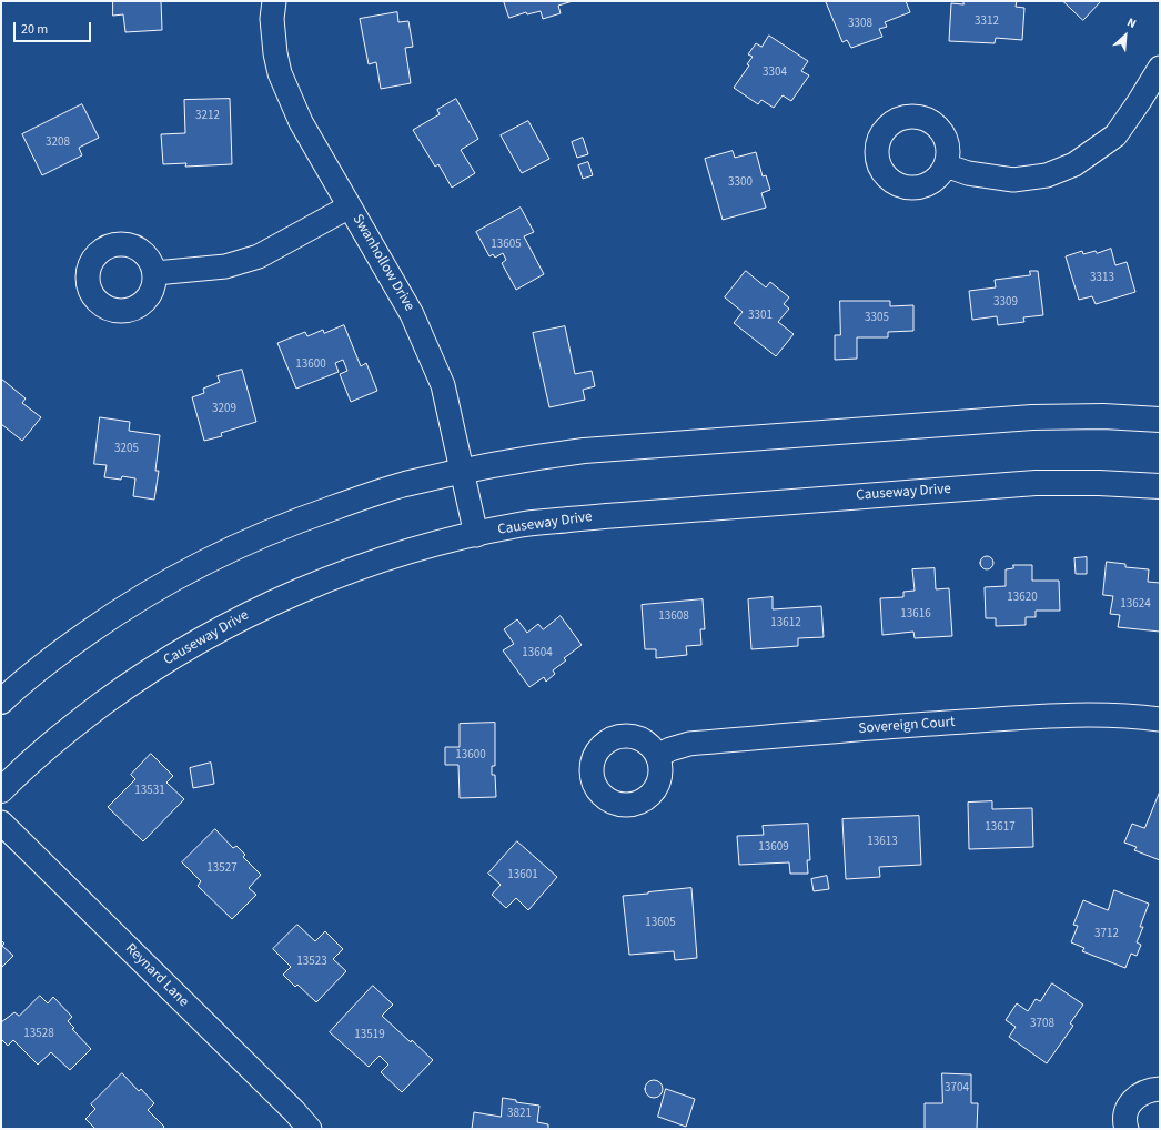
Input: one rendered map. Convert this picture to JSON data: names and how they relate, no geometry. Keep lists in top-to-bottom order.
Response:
{
  "streets": {
    "street": [
      "Swanhollow Drive",
      "Causeway Drive",
      "Sovereign Court",
      "Reynard Lane"
    ]
  },
  "crossings": [
    ["Swanhollow Drive", "Causeway Drive"]
  ],
  "house_numbers": [
    "3312",
    "3308",
    "3304",
    "3212",
    "3208",
    "3300",
    "13605",
    "3313",
    "3309",
    "3301",
    "3305",
    "13600",
    "3209",
    "3205",
    "13620",
    "13624",
    "13616",
    "13608",
    "13612",
    "13604",
    "13600",
    "13531",
    "13617",
    "13613",
    "13609",
    "13527",
    "13601",
    "13605",
    "3712",
    "13523",
    "3708",
    "13528",
    "13519",
    "3704",
    "3821"
  ],
  "scale_bar": "20 m",
  "north": "top right"
}
